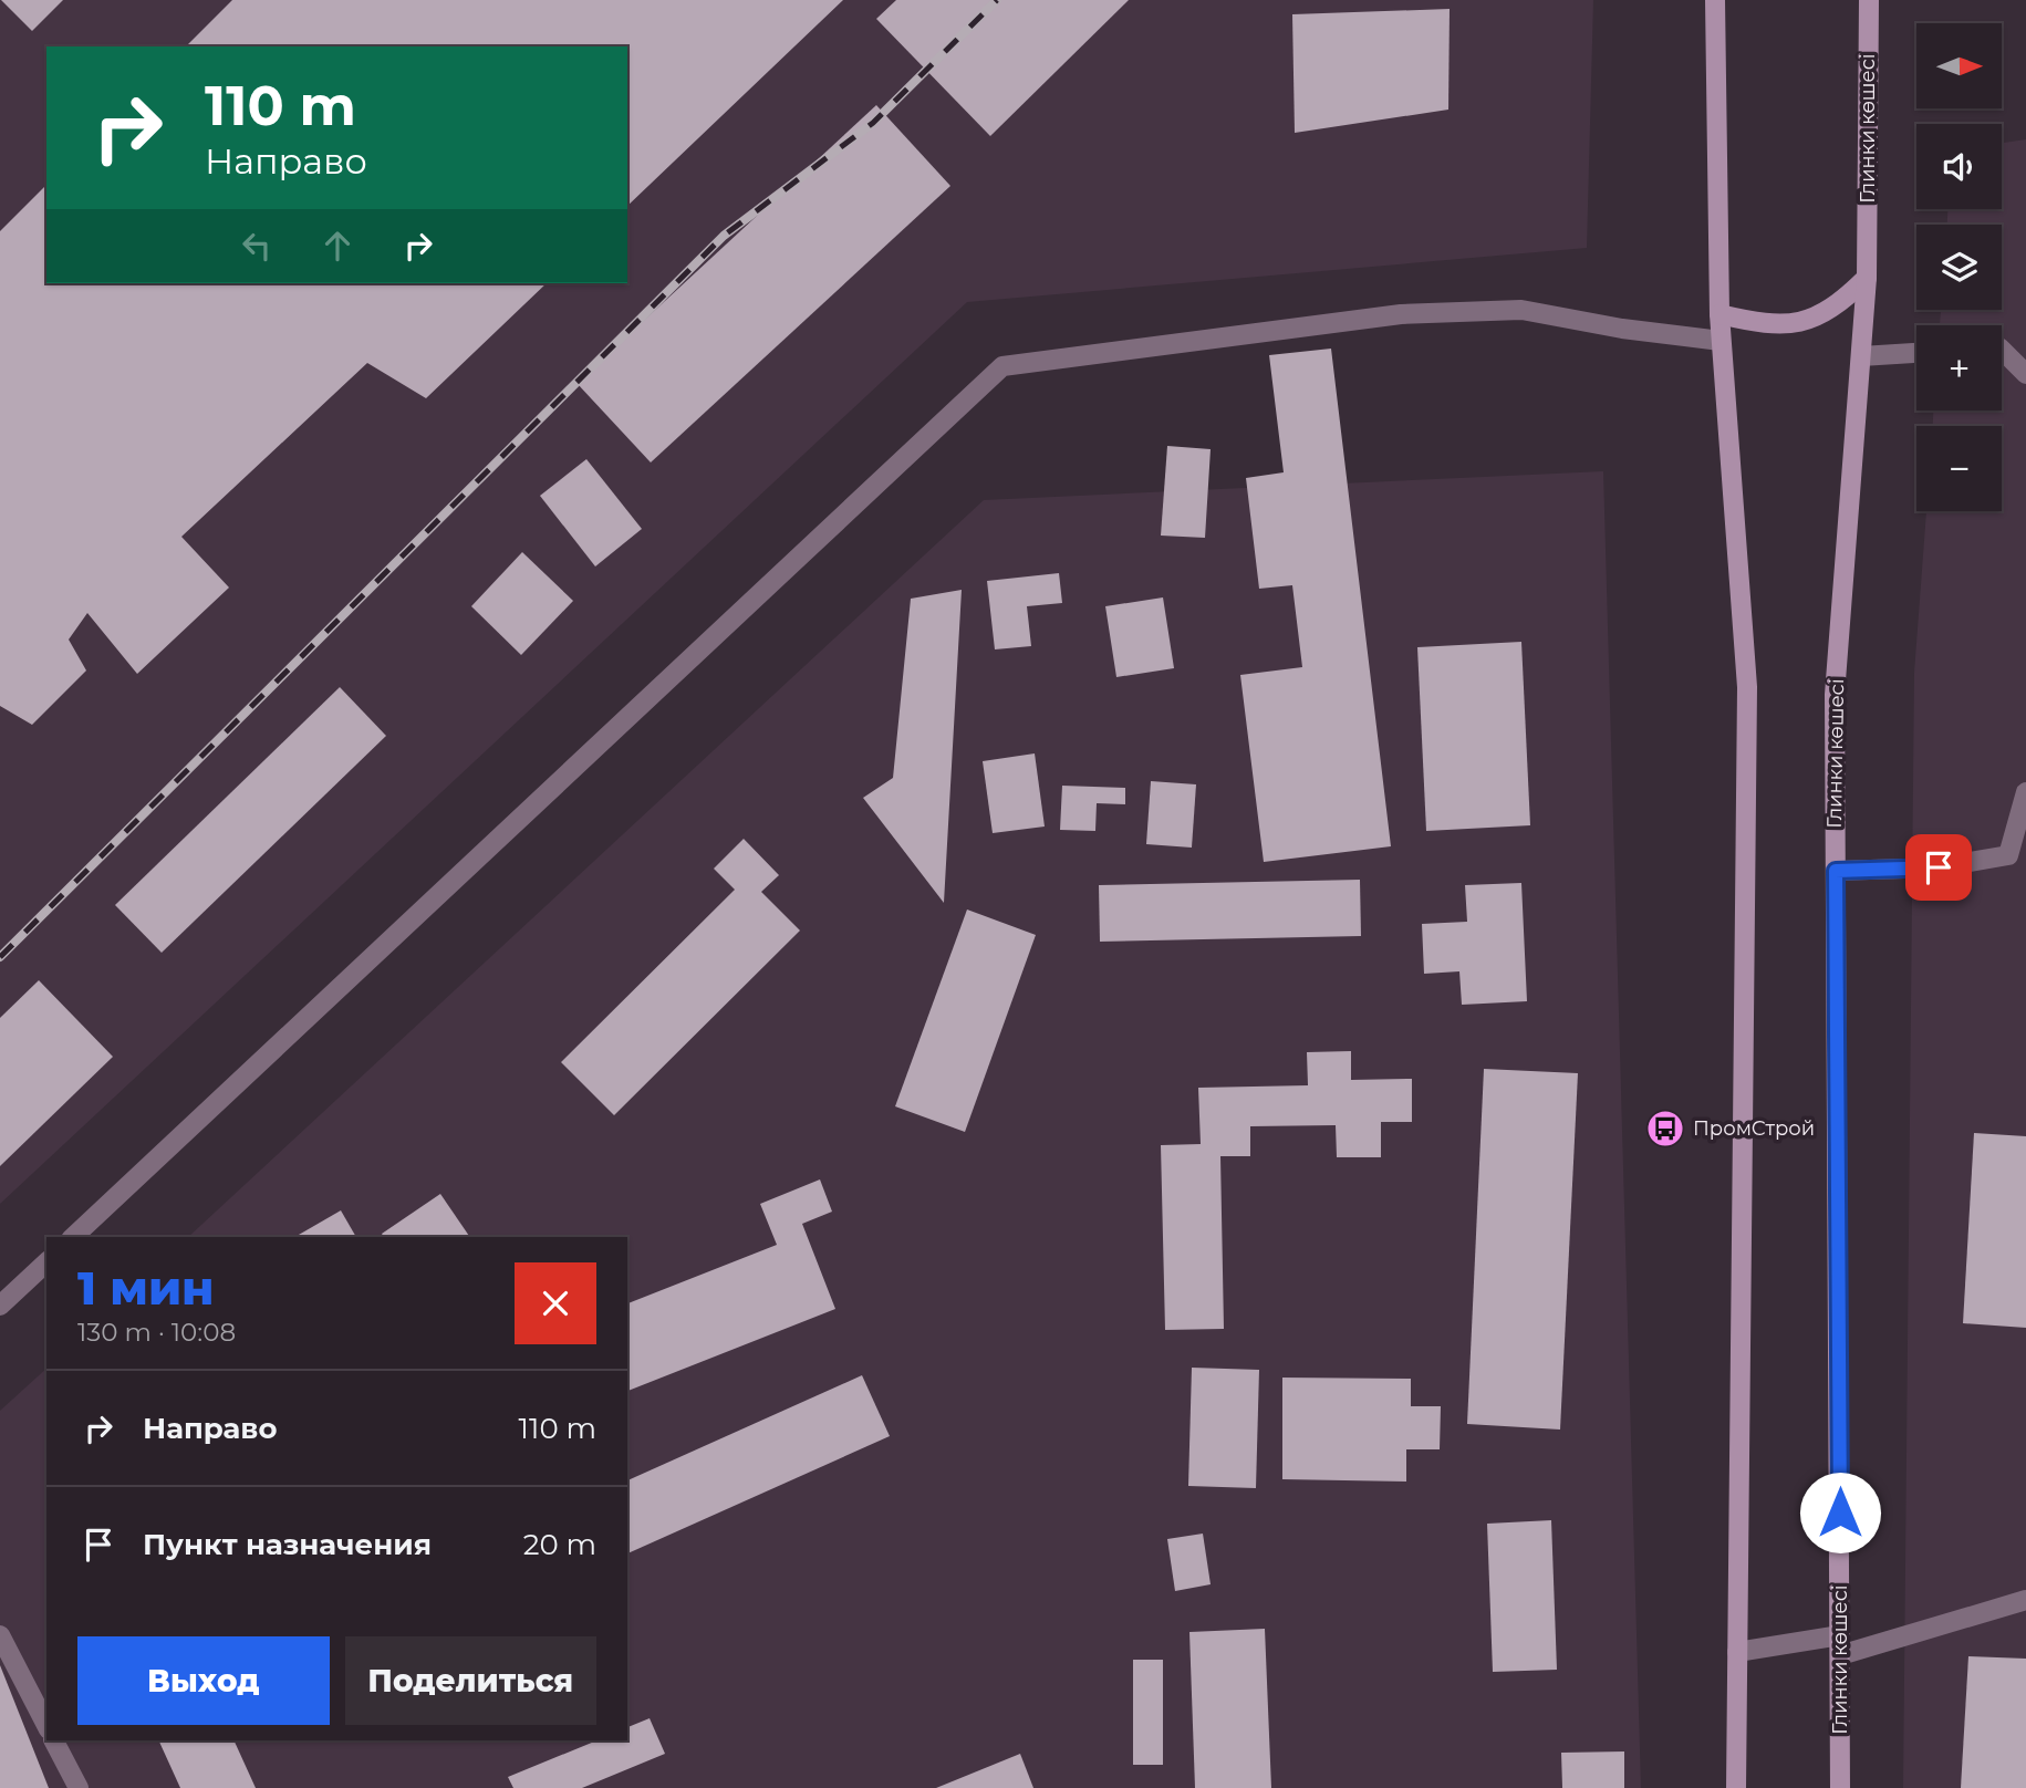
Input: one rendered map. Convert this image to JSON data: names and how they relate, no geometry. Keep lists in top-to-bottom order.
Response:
{
  "streets": {
    "main road": ["Глинки көшесі"]
  },
  "places": {
    "bus stop": ["ПромСтрой"]
  },
  "north": "right",
  "page": {
    "map_buttons": ["+", "−"],
    "turn": ["110 m", "Направо"],
    "heading": ["1 мин", "130 m · 10:08"],
    "list": [
      {
        "name": "Направо",
        "value": "110 m"
      },
      {
        "name": "Пункт назначения",
        "value": "20 m"
      }
    ],
    "buttons": ["Выход", "Поделиться"]
  }
}
